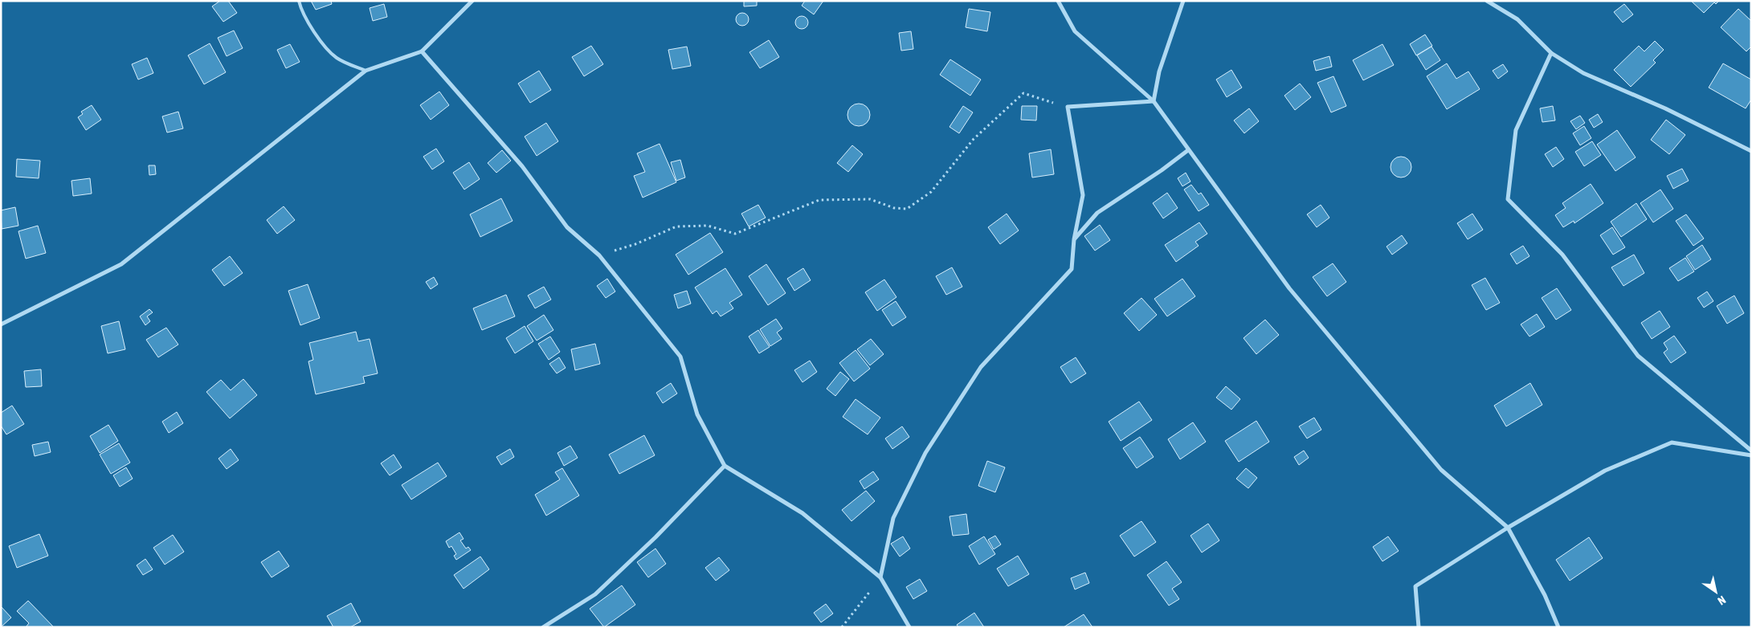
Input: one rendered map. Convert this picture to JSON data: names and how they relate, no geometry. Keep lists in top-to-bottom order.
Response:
{
  "north": "bottom right"
}
